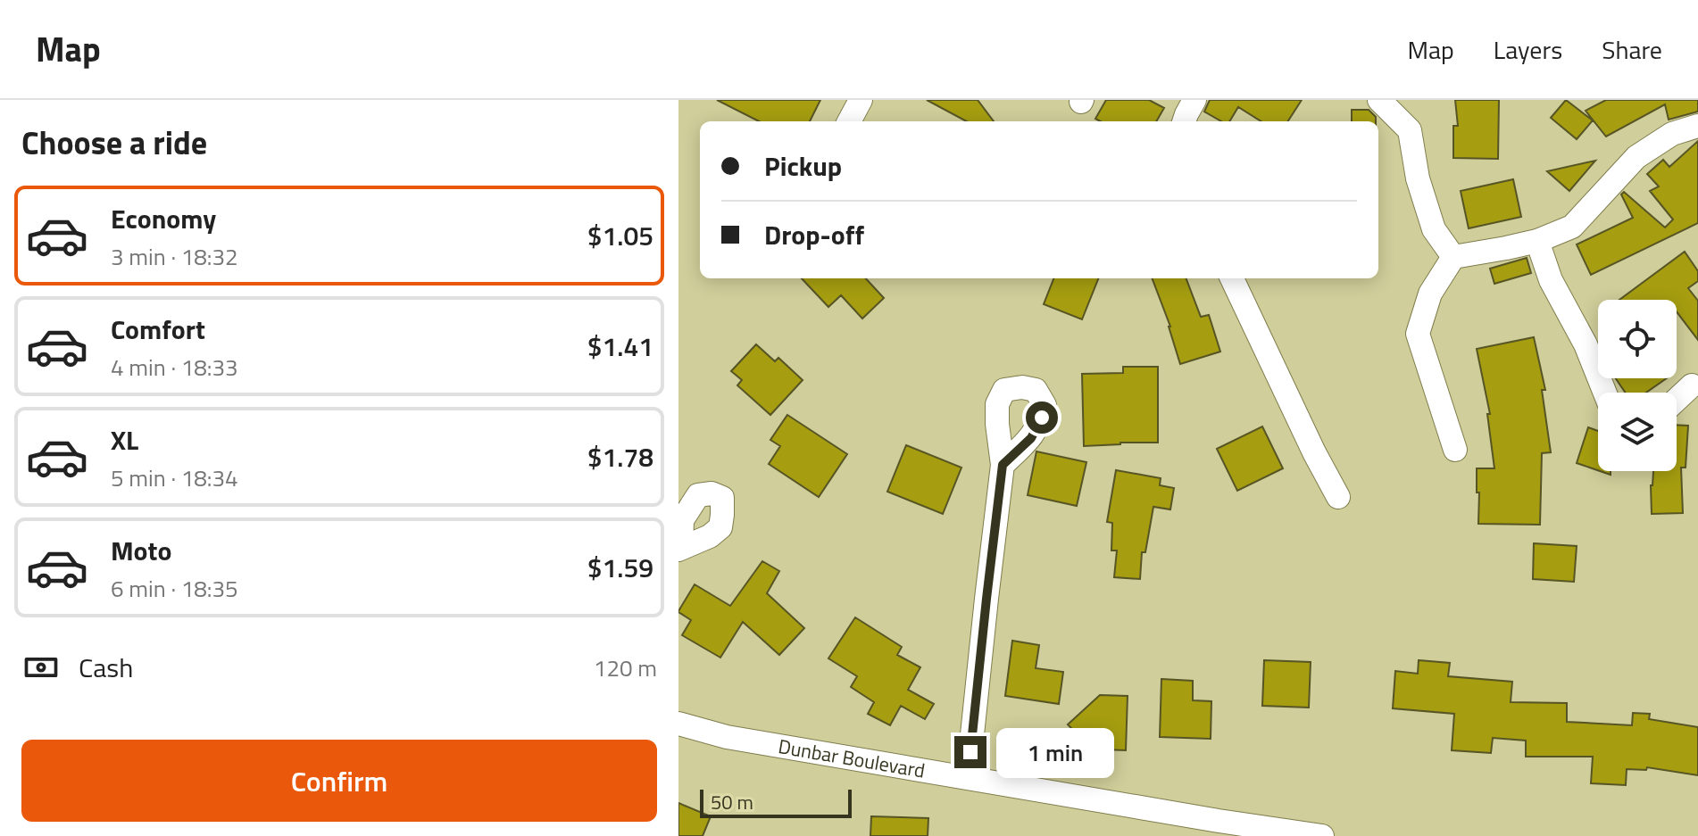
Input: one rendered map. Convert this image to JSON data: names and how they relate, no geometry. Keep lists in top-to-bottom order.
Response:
{
  "streets": {
    "street": ["Dunbar Boulevard"]
  },
  "scale_bar": "50 m",
  "page": {
    "header": "Map",
    "nav": ["Map", "Layers", "Share"],
    "heading": "Choose a ride",
    "banner": ["Pickup", "Drop-off"],
    "list": [
      {
        "name": "Economy",
        "note": "3 min · 18:32",
        "value": "$1.05"
      },
      {
        "name": "Comfort",
        "note": "4 min · 18:33",
        "value": "$1.41"
      },
      {
        "name": "XL",
        "note": "5 min · 18:34",
        "value": "$1.78"
      },
      {
        "name": "Moto",
        "note": "6 min · 18:35",
        "value": "$1.59"
      }
    ],
    "pay": ["Cash", "120 m"],
    "buttons": "Confirm",
    "bubble": "1 min",
    "scale": "50 m"
  }
}
